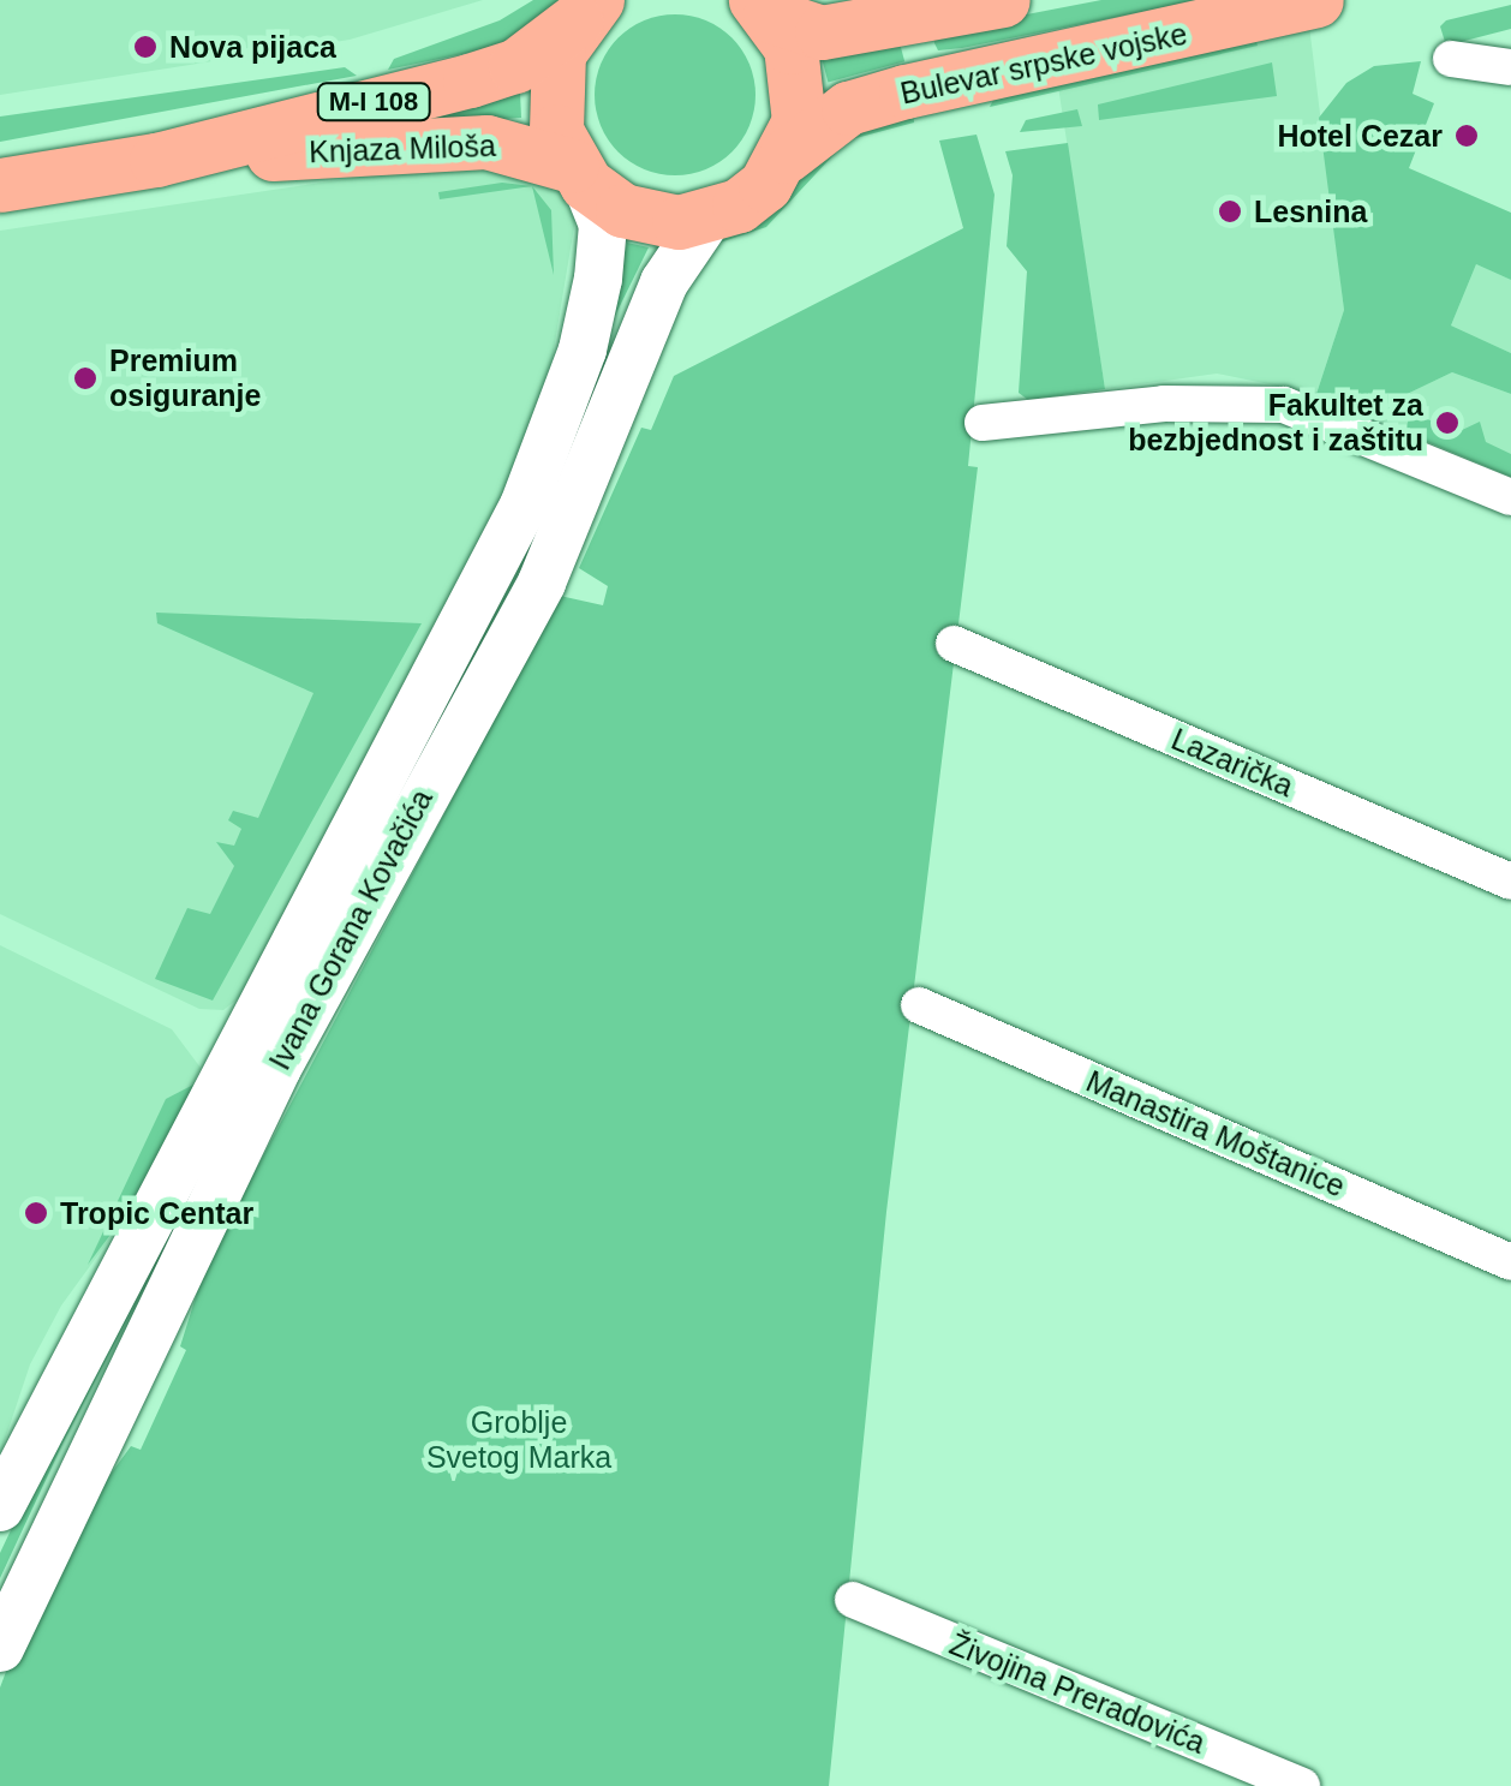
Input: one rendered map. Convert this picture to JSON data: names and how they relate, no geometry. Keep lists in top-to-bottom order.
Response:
{
  "streets": {
    "main road": [
      "Bulevar srpske vojske",
      "M-I 108",
      "Knjaza Miloša",
      "Ivana Gorana Kovačića"
    ],
    "street": ["Lazarička", "Manastira Moštanice", "Živojina Preradovića"]
  },
  "crossings": [
    ["Bulevar srpske vojske", "M-I 108"],
    ["Bulevar srpske vojske", "Ivana Gorana Kovačića"],
    ["M-I 108", "Knjaza Miloša"],
    ["M-I 108", "Ivana Gorana Kovačića"],
    ["Knjaza Miloša", "Ivana Gorana Kovačića"]
  ],
  "parks": ["Groblje Svetog Marka"],
  "places": [
    "Nova pijaca",
    "Hotel Cezar",
    "Lesnina",
    "Premium osiguranje",
    "Fakultet za bezbjednost i zaštitu",
    "Tropic Centar"
  ]
}
